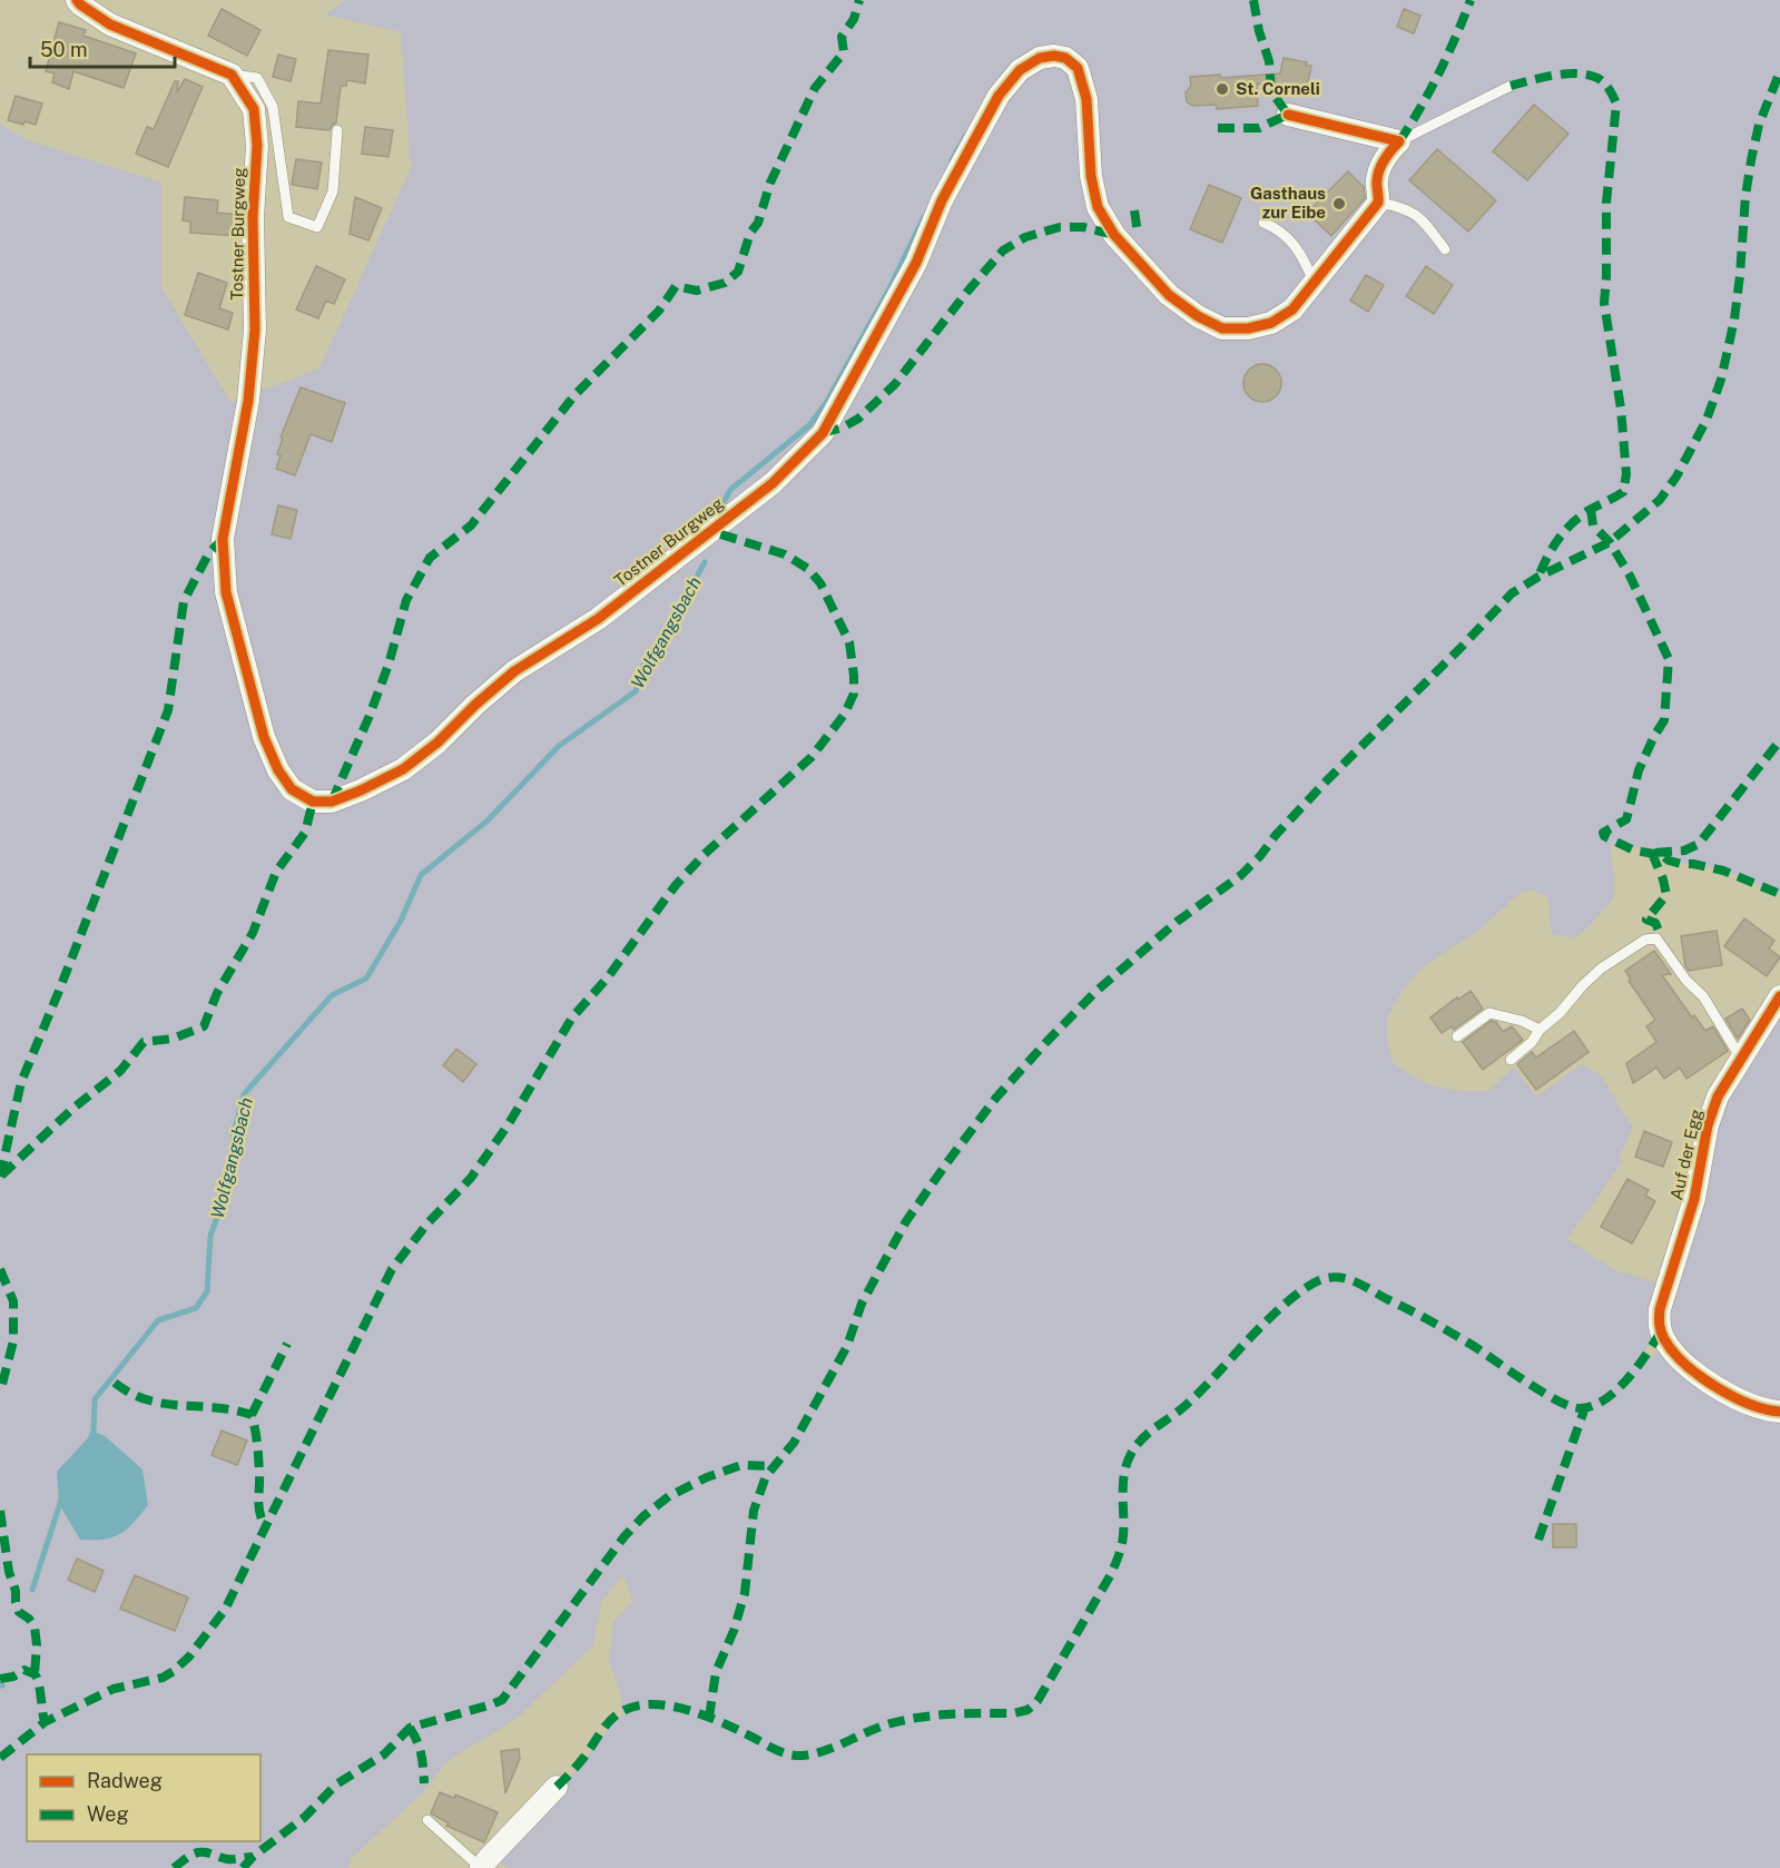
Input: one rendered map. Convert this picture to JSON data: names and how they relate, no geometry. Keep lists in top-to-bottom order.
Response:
{
  "streets": {
    "street": ["Tostner Burgweg", "Auf der Egg"]
  },
  "water": ["Wolfgangsbach"],
  "places": ["St. Corneli", "Gasthaus zur Eibe"],
  "legend": ["Radweg", "Weg"],
  "scale_bar": "50 m"
}
